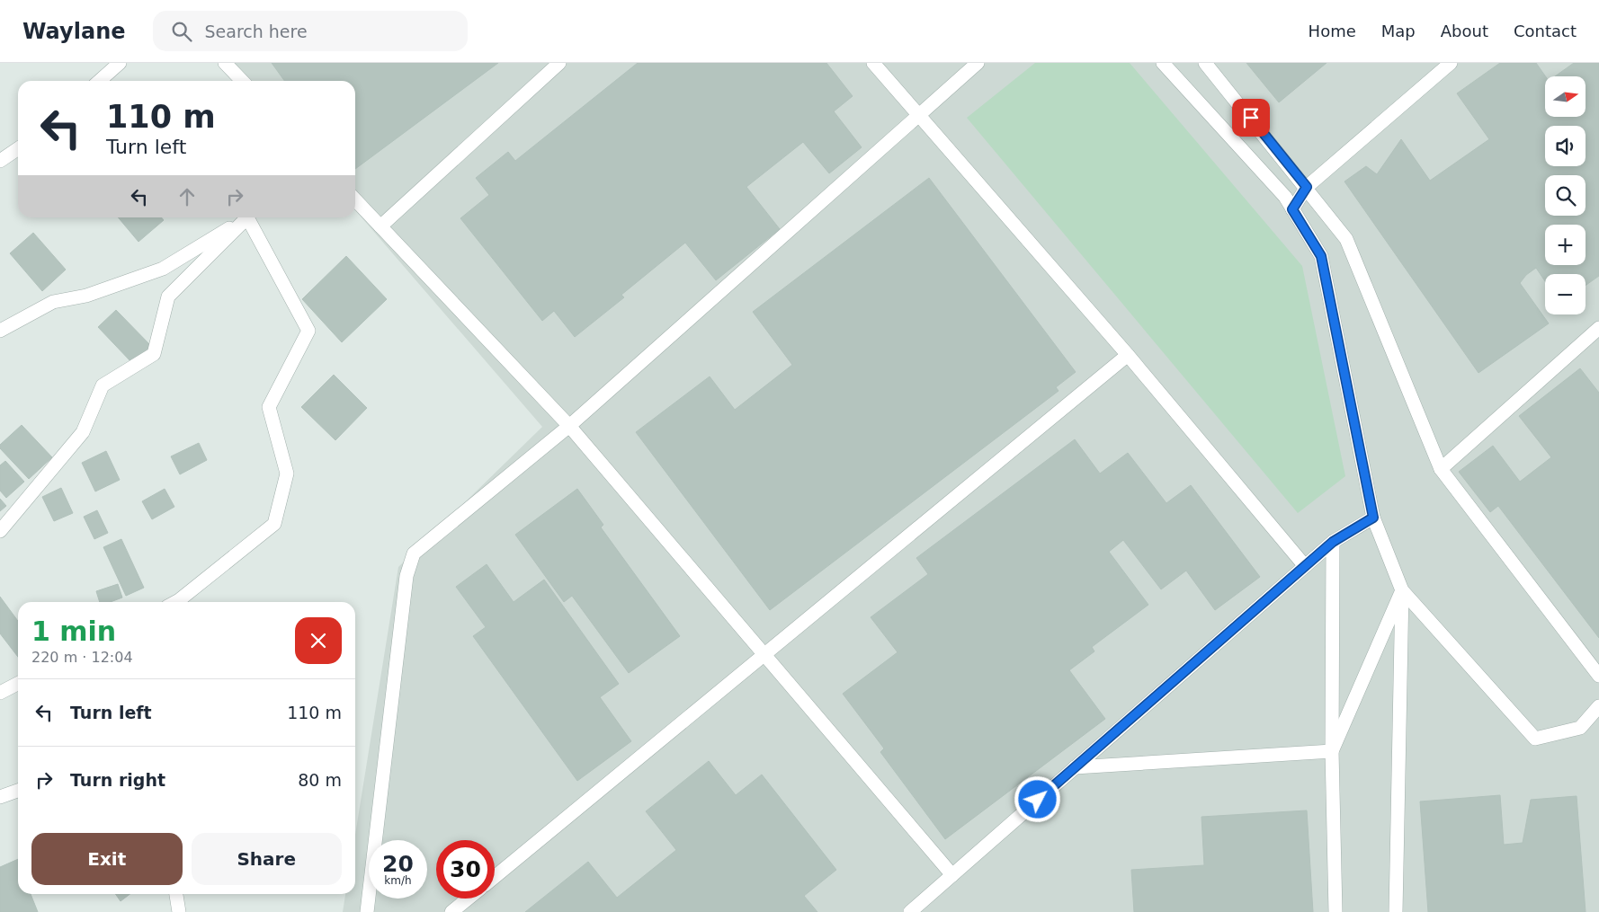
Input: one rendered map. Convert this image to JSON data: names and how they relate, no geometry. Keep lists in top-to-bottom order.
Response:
{
  "north": "right",
  "page": {
    "header": "Waylane",
    "search": "Search here",
    "nav": [
      "Home",
      "Map",
      "About",
      "Contact"
    ],
    "map_buttons": ["+", "−"],
    "turn": ["110 m", "Turn left"],
    "heading": ["1 min", "220 m · 12:04"],
    "list": [
      {
        "name": "Turn left",
        "value": "110 m"
      },
      {
        "name": "Turn right",
        "value": "80 m"
      }
    ],
    "buttons": ["Exit", "Share"],
    "speed": "20 km/h",
    "limit": "30"
  }
}
